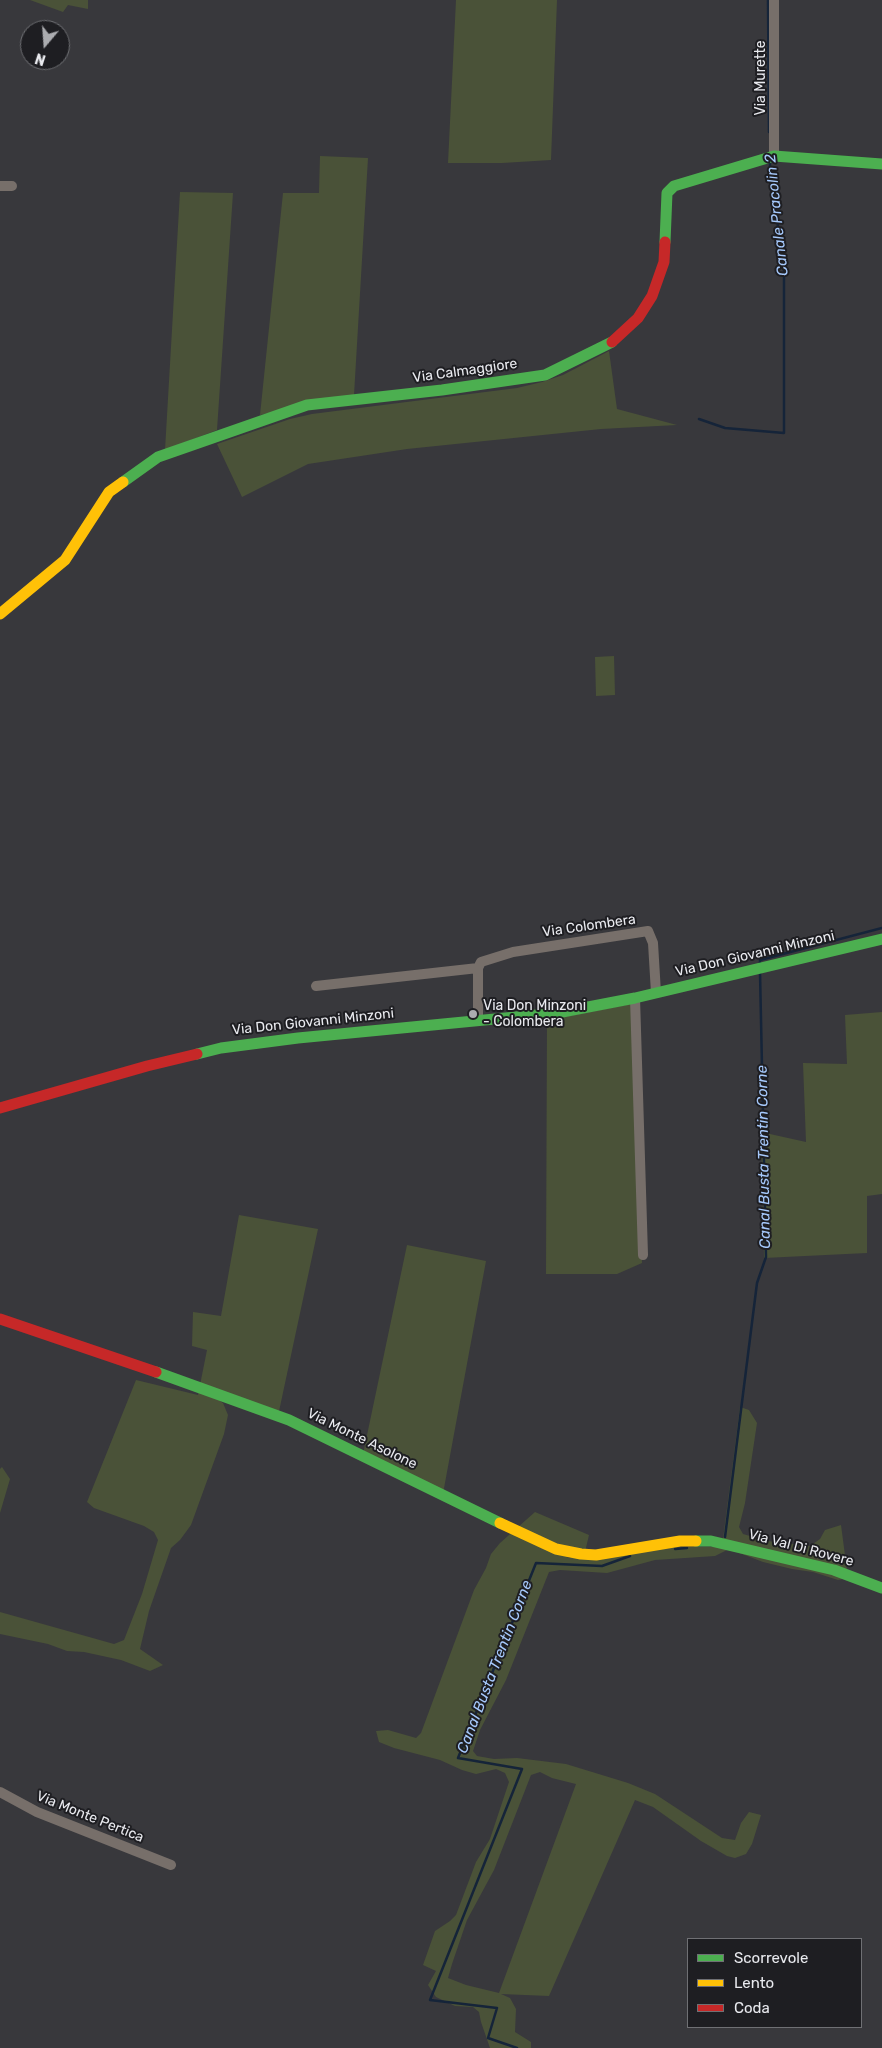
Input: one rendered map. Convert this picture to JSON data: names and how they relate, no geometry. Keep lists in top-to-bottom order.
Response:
{
  "streets": {
    "street": [
      "Via Murette",
      "Via Calmaggiore",
      "Via Colombera",
      "Via Don Giovanni Minzoni",
      "Via Monte Asolone",
      "Via Val Di Rovere",
      "Via Monte Pertica"
    ]
  },
  "crossings": [
    ["Via Murette", "Via Calmaggiore"],
    ["Via Colombera", "Via Don Giovanni Minzoni"],
    ["Via Monte Asolone", "Via Val Di Rovere"]
  ],
  "water": ["Canale Pracolin 2", "Canal Busta Trentin Corne"],
  "places": ["Via Don Minzoni - Colombera"],
  "legend": ["Scorrevole", "Lento", "Coda"],
  "north": "bottom"
}
